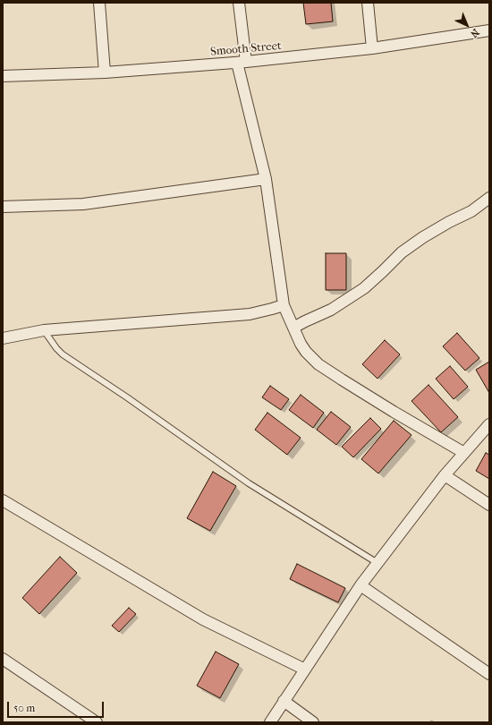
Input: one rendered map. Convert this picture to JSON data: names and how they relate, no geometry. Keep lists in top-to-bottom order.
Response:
{
  "streets": {
    "street": ["Smooth Street"]
  },
  "scale_bar": "50 m",
  "north": "bottom right"
}
